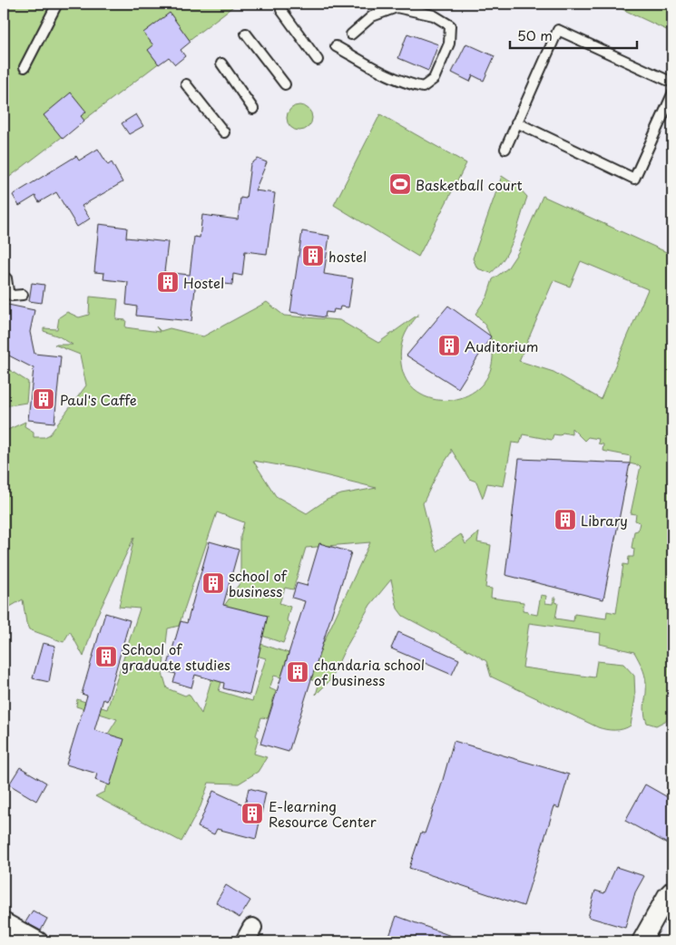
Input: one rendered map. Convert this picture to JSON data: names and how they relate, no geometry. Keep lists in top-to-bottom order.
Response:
{
  "places": {
    "sports": ["Basketball court"],
    "building": [
      "hostel",
      "Hostel",
      "Auditorium",
      "Paul's Caffe",
      "Library",
      "school of business",
      "School of graduate studies",
      "chandaria school of business",
      "E-learning Resource Center"
    ]
  },
  "scale_bar": "50 m"
}
